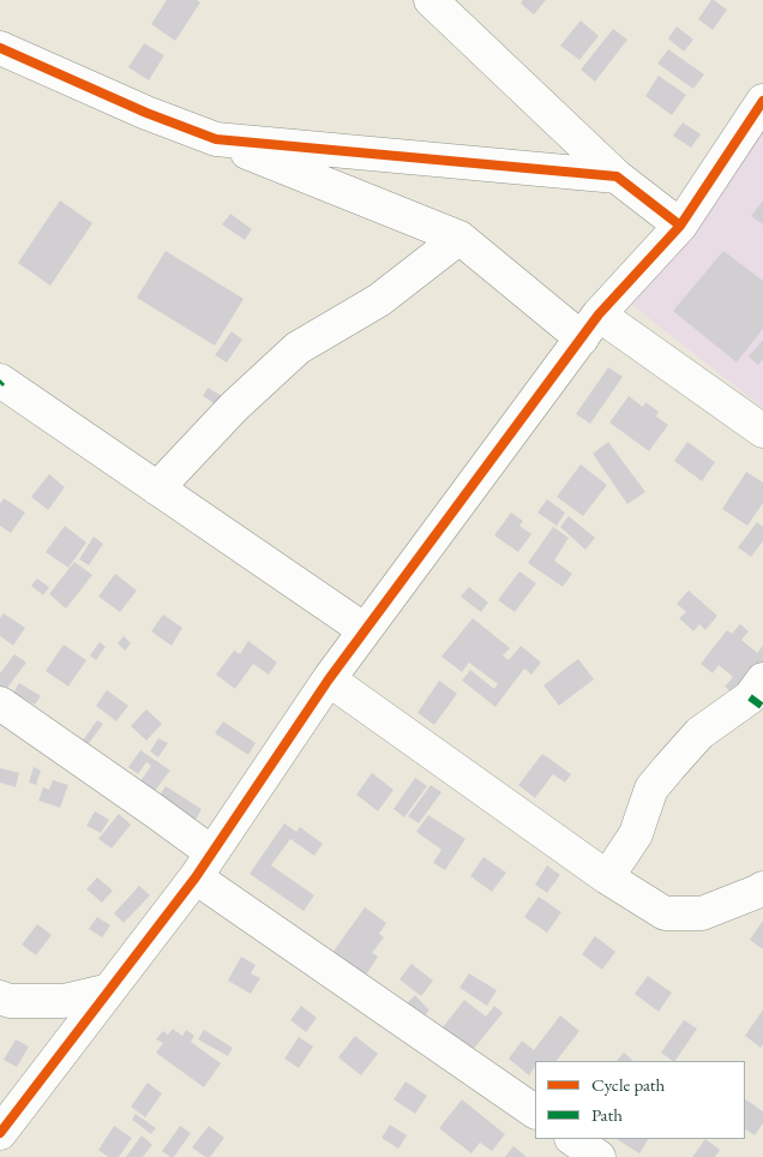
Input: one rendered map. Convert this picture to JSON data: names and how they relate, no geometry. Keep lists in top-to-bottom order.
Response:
{
  "legend": ["Cycle path", "Path"]
}
